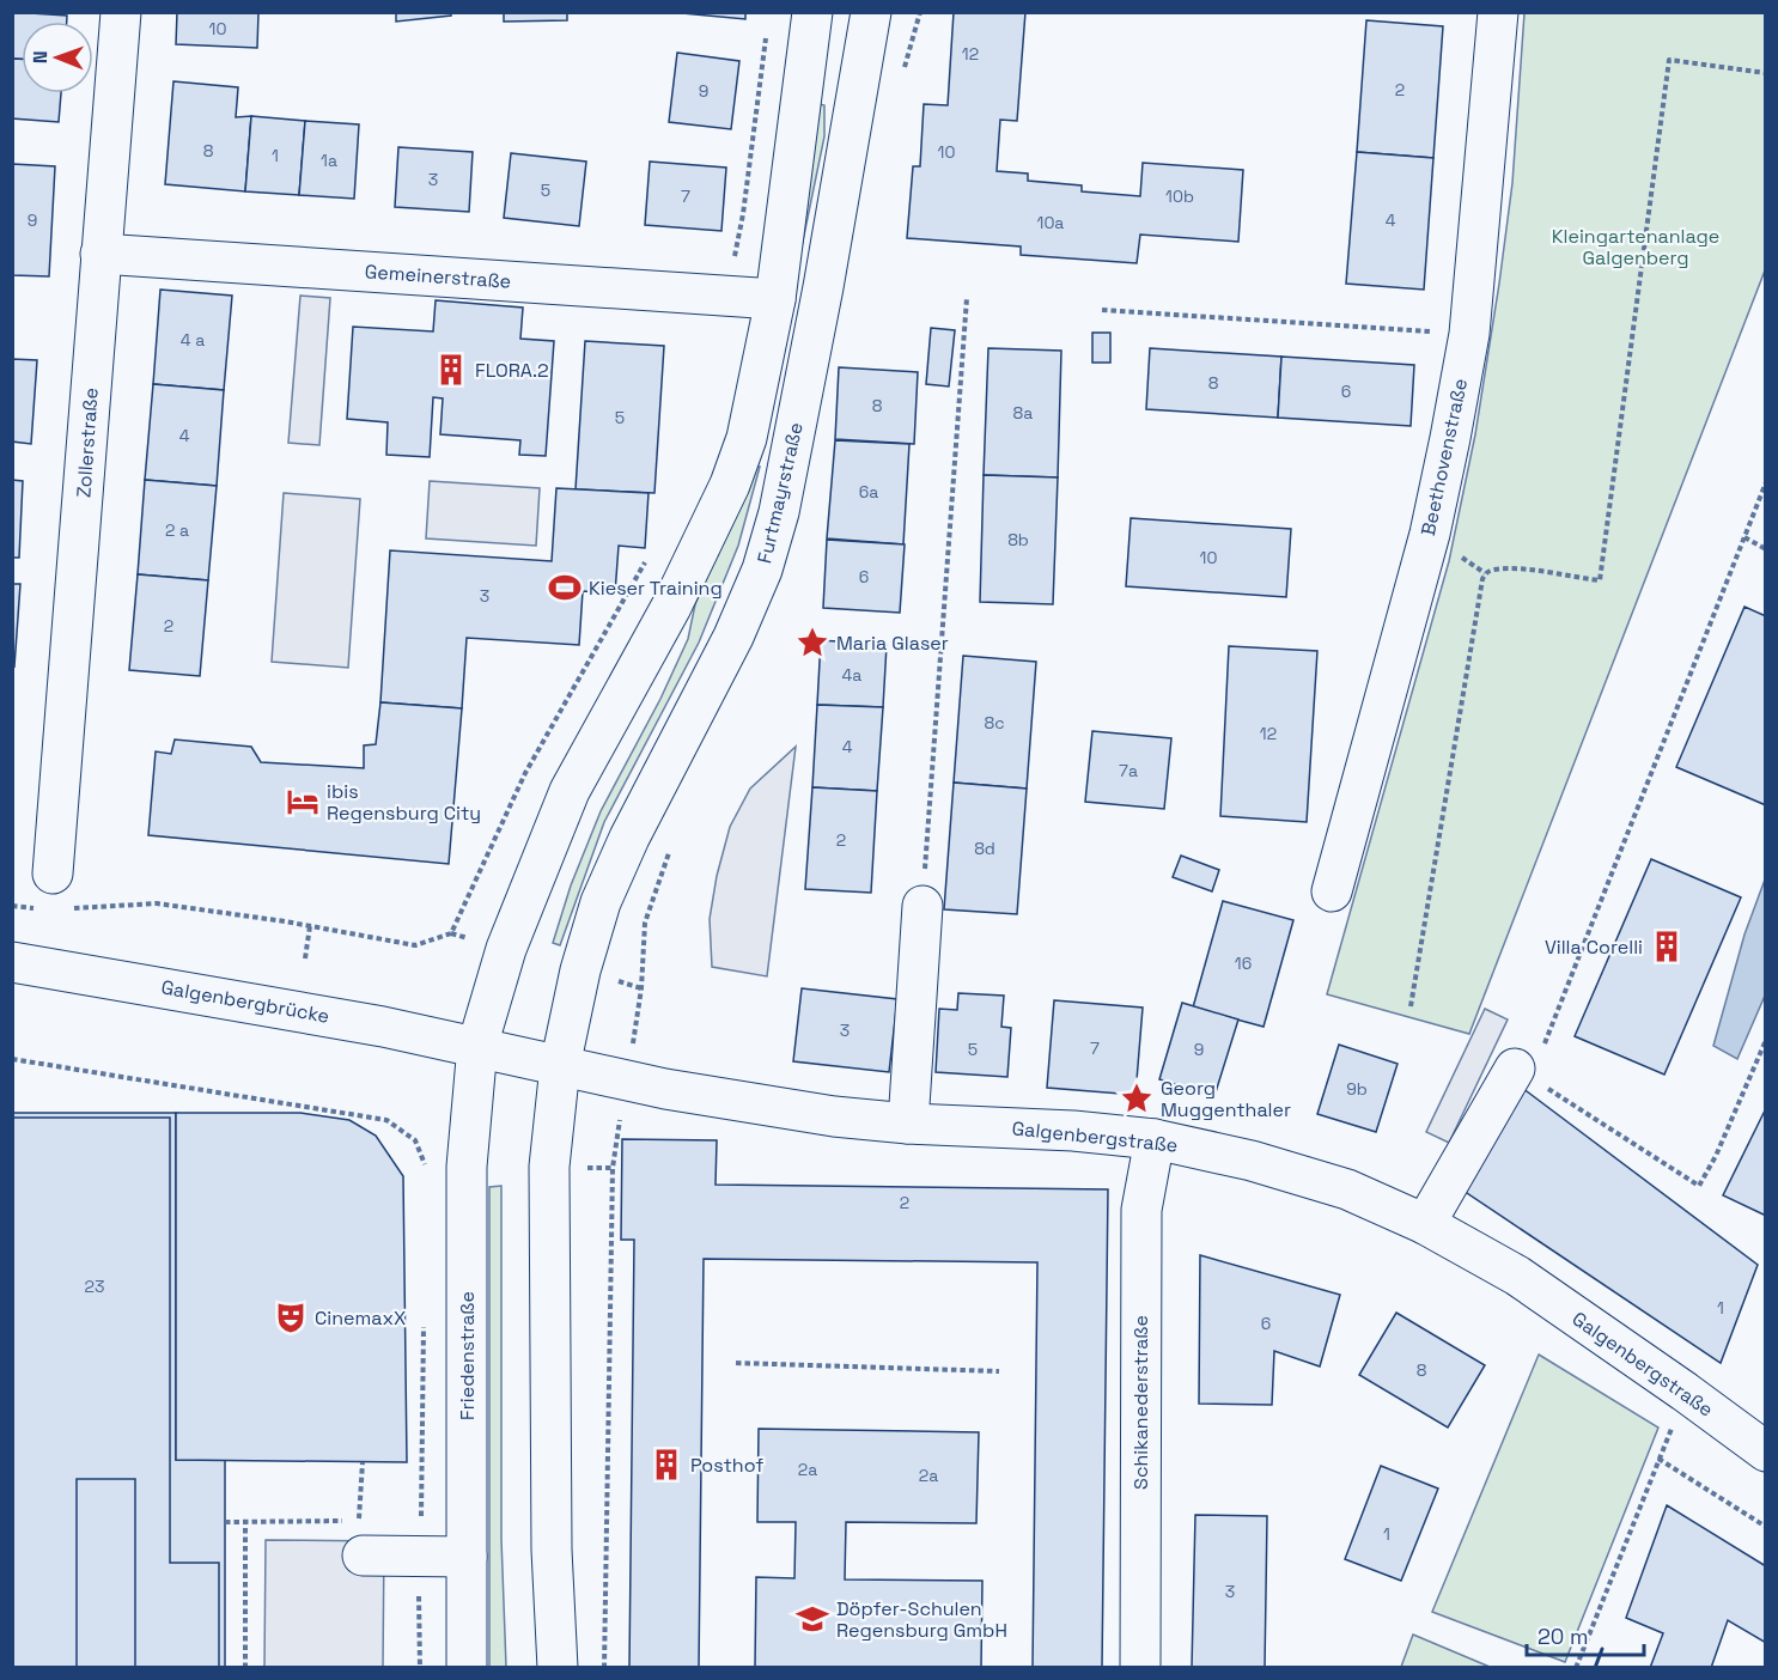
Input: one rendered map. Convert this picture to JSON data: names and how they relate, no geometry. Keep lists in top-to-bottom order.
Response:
{
  "streets": {
    "street": [
      "Gemeinerstraße",
      "Zollerstraße",
      "Beethovenstraße",
      "Furtmayrstraße",
      "Galgenbergbrücke",
      "Galgenbergstraße",
      "Friedenstraße",
      "Schikanederstraße"
    ]
  },
  "crossings": [
    ["Gemeinerstraße", "Zollerstraße"],
    ["Furtmayrstraße", "Galgenbergstraße"],
    ["Galgenbergbrücke", "Galgenbergstraße"],
    ["Galgenbergbrücke", "Friedenstraße"],
    ["Galgenbergstraße", "Friedenstraße"],
    ["Galgenbergstraße", "Schikanederstraße"]
  ],
  "parks": ["Kleingartenanlage Galgenberg"],
  "places": {
    "building": ["FLORA.2", "Villa Corelli", "Posthof"],
    "sports": ["Kieser Training"],
    "place": ["Maria Glaser", "Georg Muggenthaler"],
    "hotel": ["ibis Regensburg City"],
    "theatre": ["CinemaxX"],
    "school or university": ["Döpfer-Schulen Regensburg GmbH"]
  },
  "house_numbers": [
    "10",
    "12",
    "2",
    "9",
    "8",
    "10",
    "1",
    "1a",
    "3",
    "5",
    "7",
    "10b",
    "9",
    "4",
    "10a",
    "4 a",
    "8",
    "6",
    "8",
    "8a",
    "5",
    "4",
    "6a",
    "2 a",
    "8b",
    "10",
    "6",
    "3",
    "2",
    "4a",
    "8c",
    "12",
    "4",
    "7a",
    "2",
    "8d",
    "16",
    "3",
    "7",
    "5",
    "9",
    "9b",
    "2",
    "23",
    "1",
    "6",
    "8",
    "2a",
    "2a",
    "1",
    "3"
  ],
  "scale_bar": "20 m",
  "north": "left"
}
